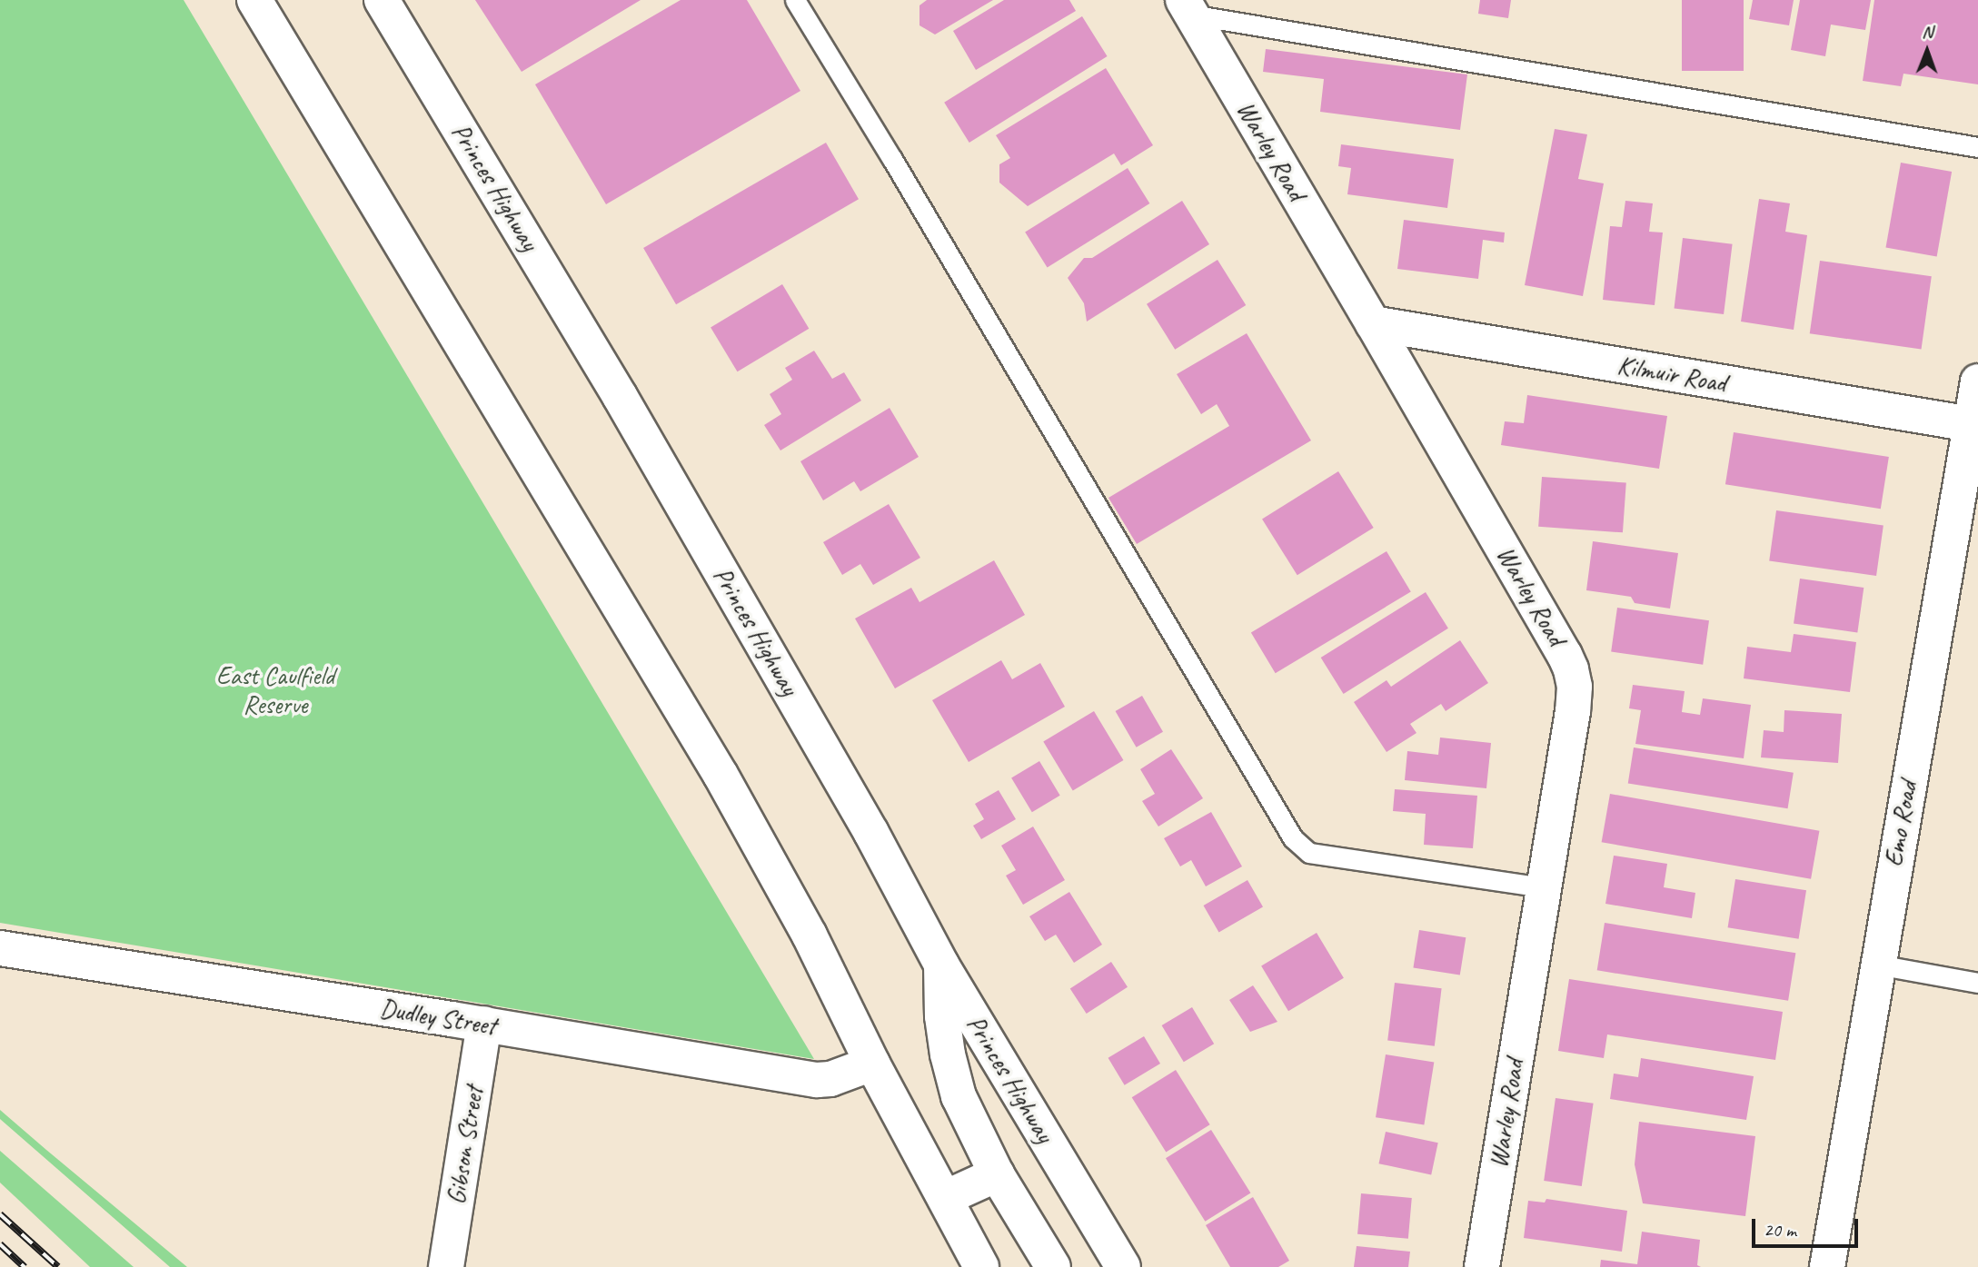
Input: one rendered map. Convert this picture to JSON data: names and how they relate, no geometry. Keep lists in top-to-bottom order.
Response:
{
  "streets": {
    "main road": [
      "Warley Road",
      "Princes Highway",
      "Kilmuir Road",
      "Emo Road",
      "Dudley Street",
      "Gibson Street"
    ]
  },
  "crossings": [
    ["Warley Road", "Kilmuir Road"],
    ["Kilmuir Road", "Emo Road"],
    ["Dudley Street", "Gibson Street"]
  ],
  "parks": ["East Caulfield Reserve"],
  "scale_bar": "20 m",
  "north": "top"
}
